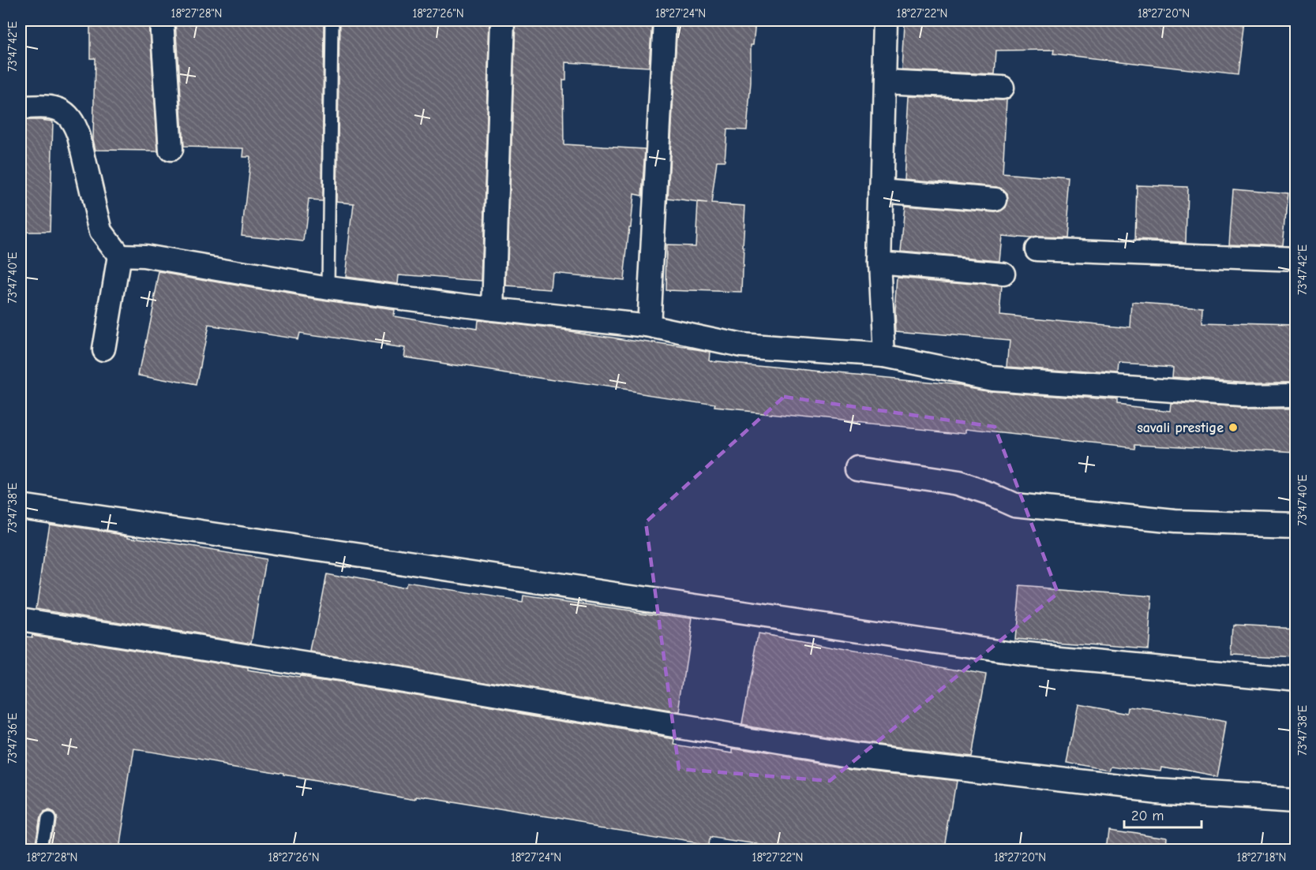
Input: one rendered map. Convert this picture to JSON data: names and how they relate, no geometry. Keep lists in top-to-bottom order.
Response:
{
  "places": ["savali prestige"],
  "scale_bar": "20 m",
  "coordinates": [
    "18°27'28\"N",
    "18°27'26\"N",
    "18°27'24\"N",
    "18°27'22\"N",
    "18°27'20\"N",
    "73°47'42\"E",
    "73°47'40\"E",
    "73°47'38\"E",
    "73°47'36\"E",
    "18°27'18\"N"
  ]
}
